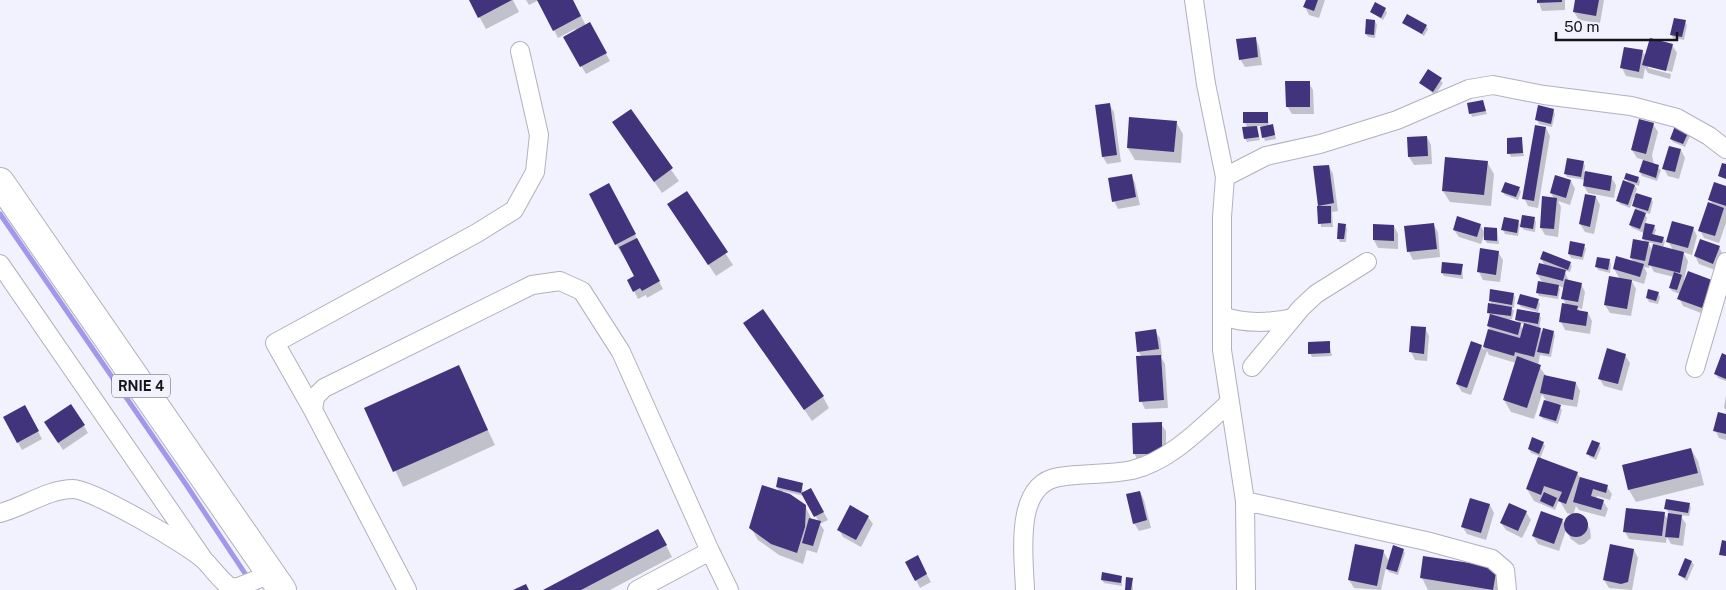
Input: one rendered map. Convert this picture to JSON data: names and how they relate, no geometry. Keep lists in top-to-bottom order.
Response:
{
  "streets": {
    "main road": ["RNIE 4"]
  },
  "scale_bar": "50 m"
}
